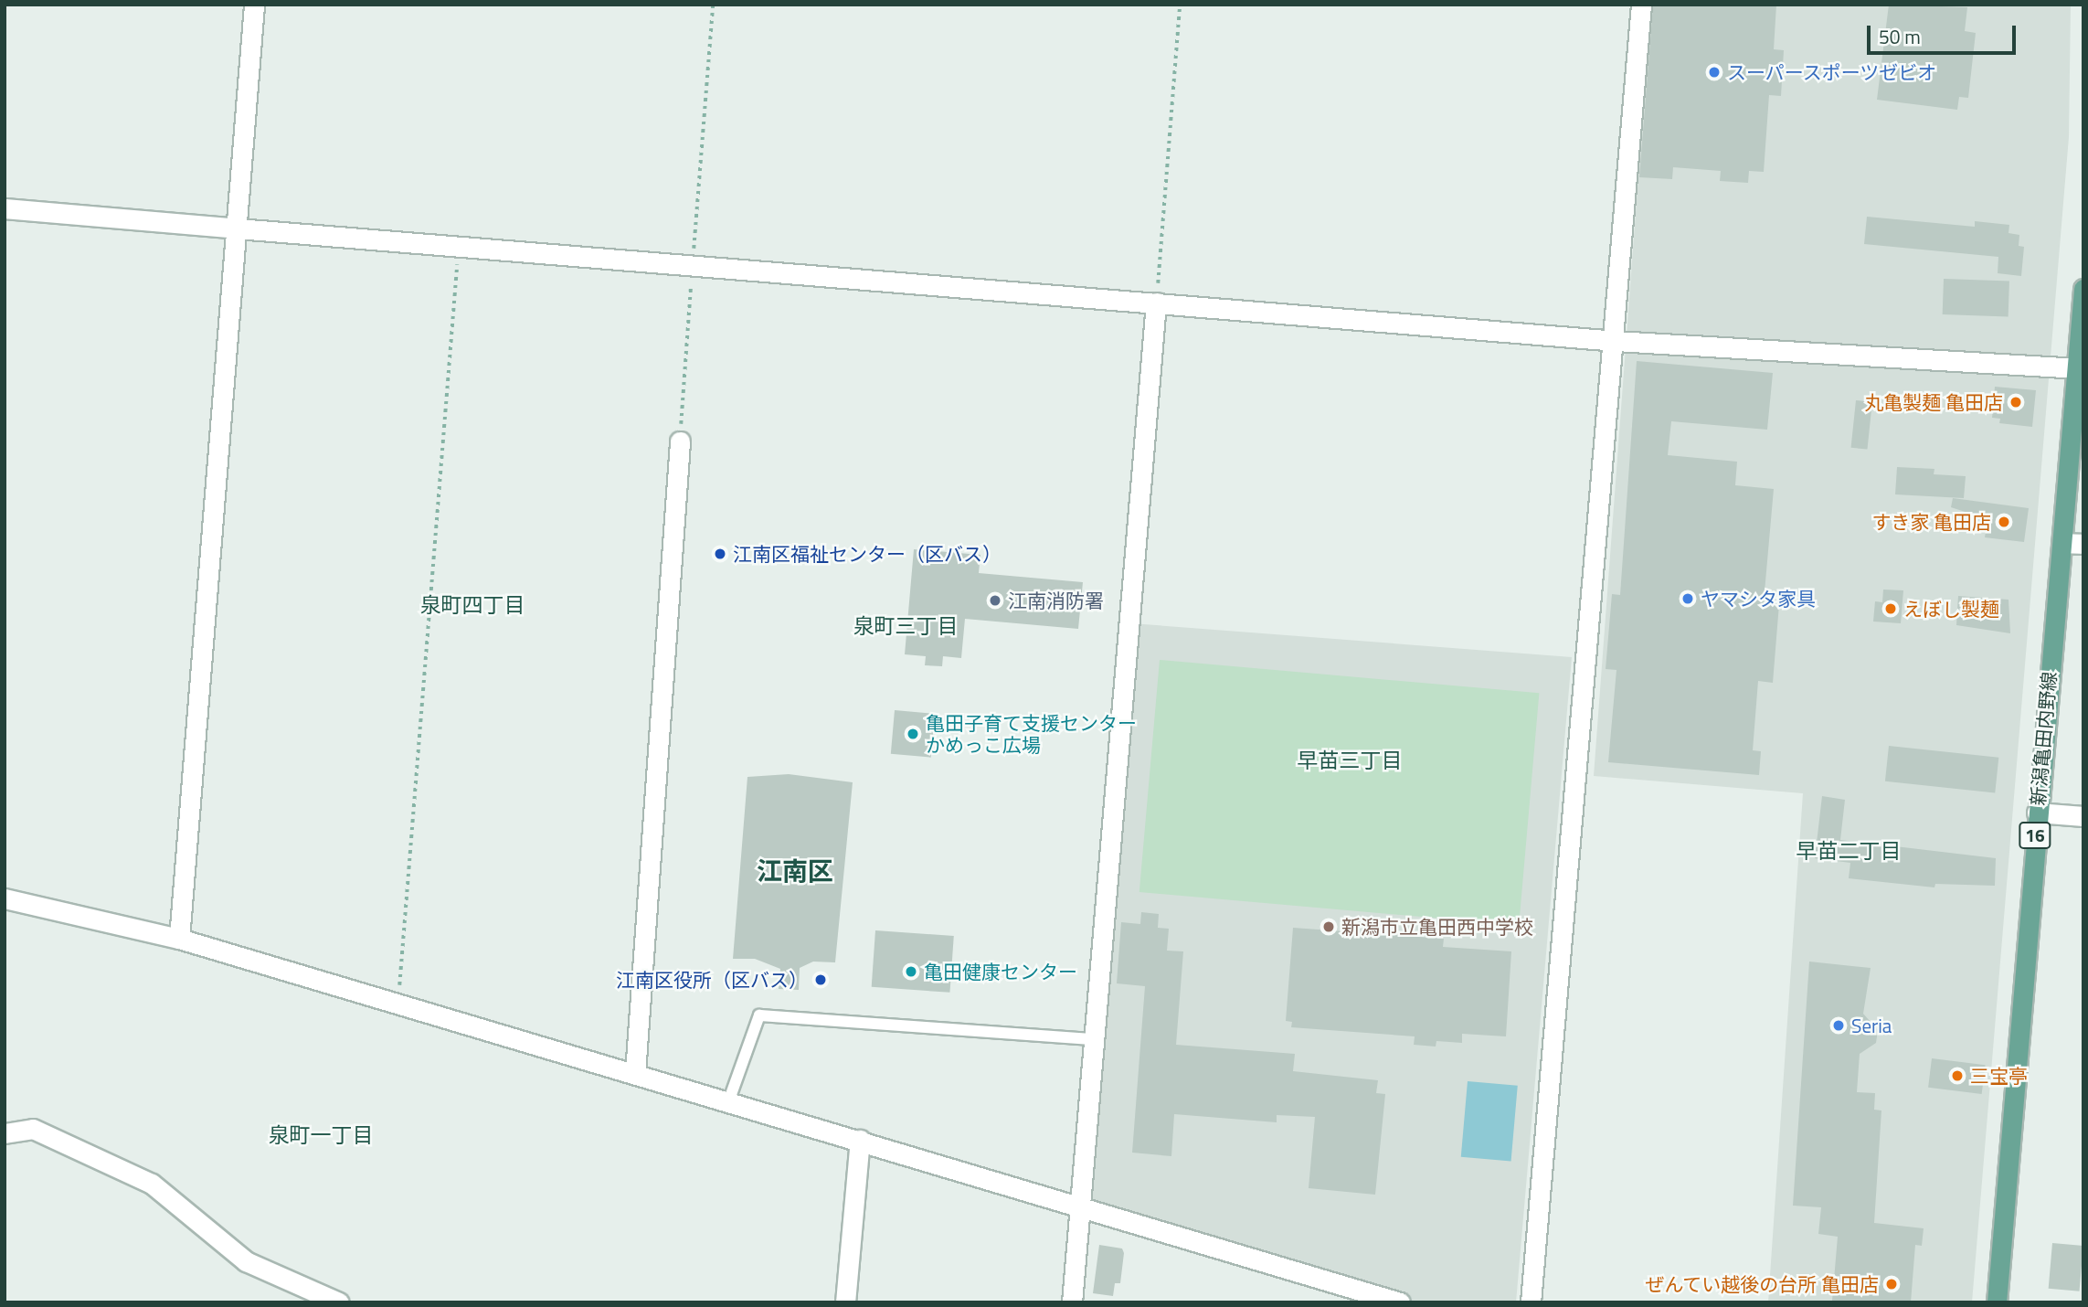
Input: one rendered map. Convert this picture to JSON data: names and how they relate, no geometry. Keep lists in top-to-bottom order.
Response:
{
  "streets": {
    "main road": ["新潟亀田内野線", "16"]
  },
  "districts": [
    "泉町四丁目",
    "泉町三丁目",
    "早苗三丁目",
    "早苗二丁目",
    "江南区",
    "泉町一丁目"
  ],
  "places": [
    "スーパースポーツゼビオ",
    "丸亀製麺 亀田店",
    "すき家 亀田店",
    "江南区福祉センター（区バス）",
    "ヤマシタ家具",
    "江南消防署",
    "えぼし製麺",
    "亀田子育て支援センター かめっこ広場",
    "新潟市立亀田西中学校",
    "亀田健康センター",
    "江南区役所（区バス）",
    "Seria",
    "三宝亭",
    "ぜんてい越後の台所 亀田店"
  ],
  "scale_bar": "50 m"
}
